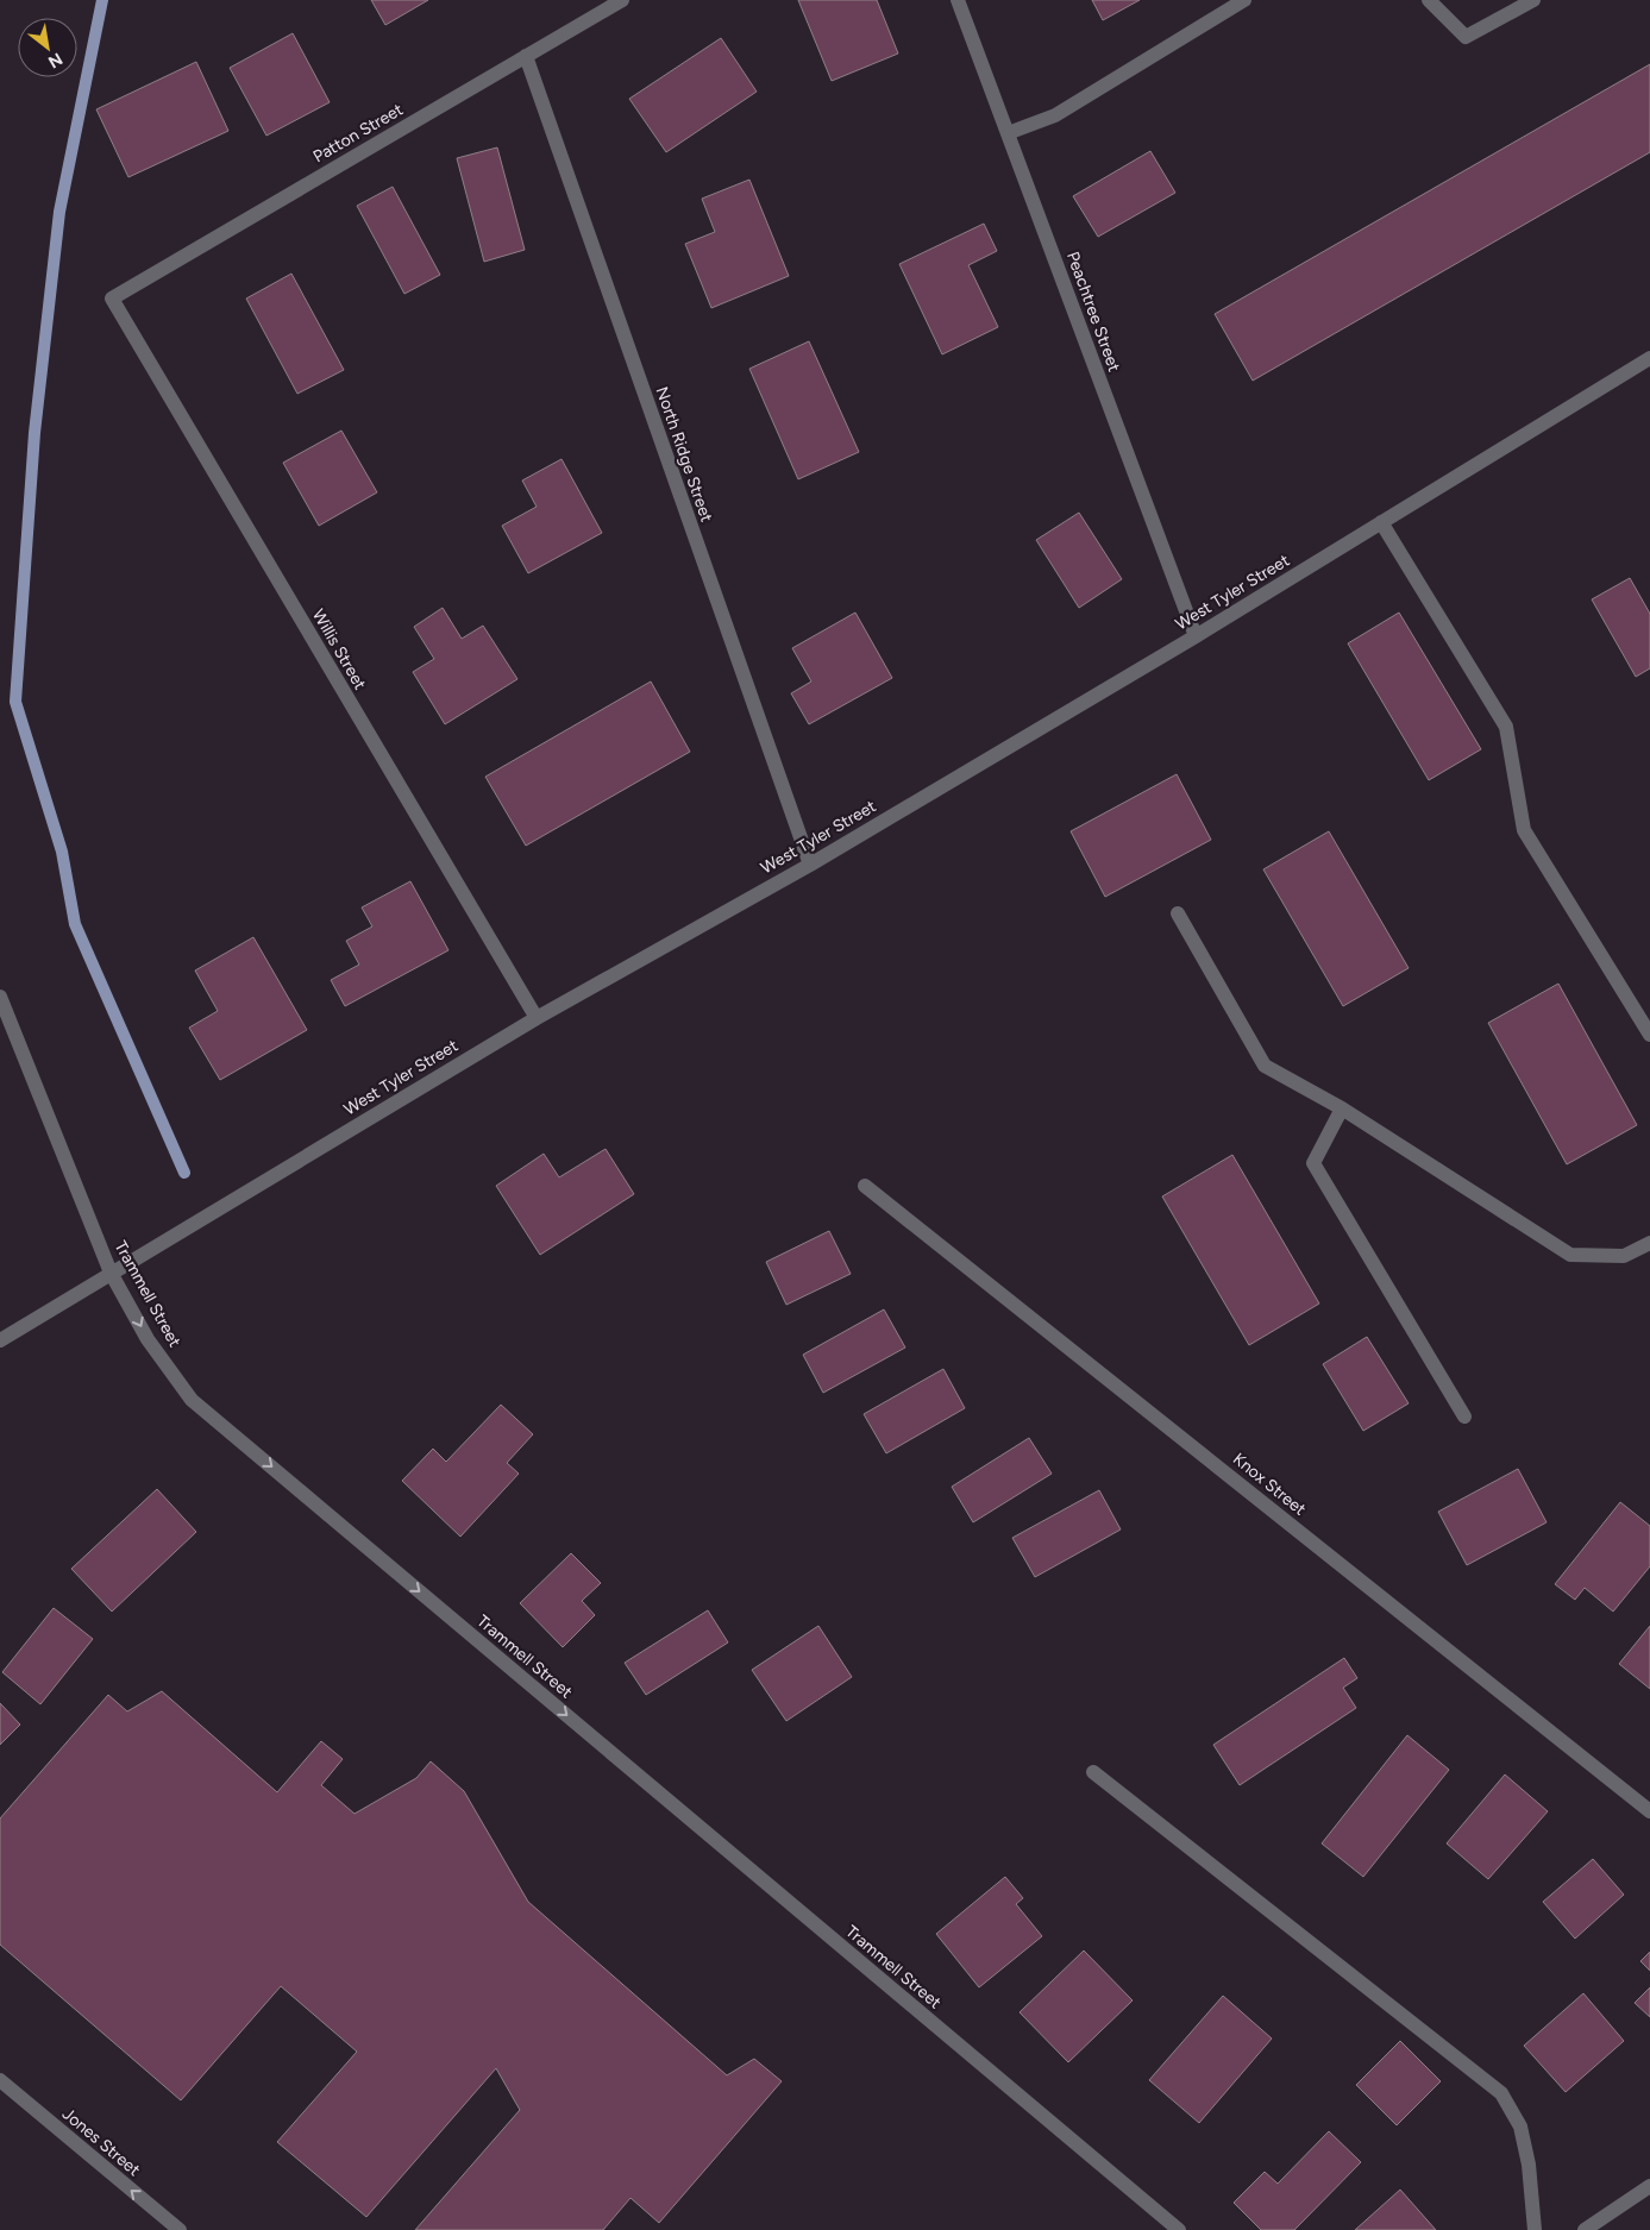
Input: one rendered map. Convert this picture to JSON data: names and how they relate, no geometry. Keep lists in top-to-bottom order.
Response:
{
  "streets": {
    "street": [
      "Patton Street",
      "Peachtree Street",
      "North Ridge Street",
      "West Tyler Street",
      "Willis Street",
      "Trammell Street",
      "Knox Street",
      "Jones Street"
    ]
  },
  "crossings": [
    ["Patton Street", "North Ridge Street"],
    ["Patton Street", "Willis Street"],
    ["Peachtree Street", "West Tyler Street"],
    ["North Ridge Street", "West Tyler Street"],
    ["West Tyler Street", "Willis Street"],
    ["West Tyler Street", "Trammell Street"]
  ],
  "one_way": ["Trammell Street", "Jones Street"],
  "north": "bottom right"
}
